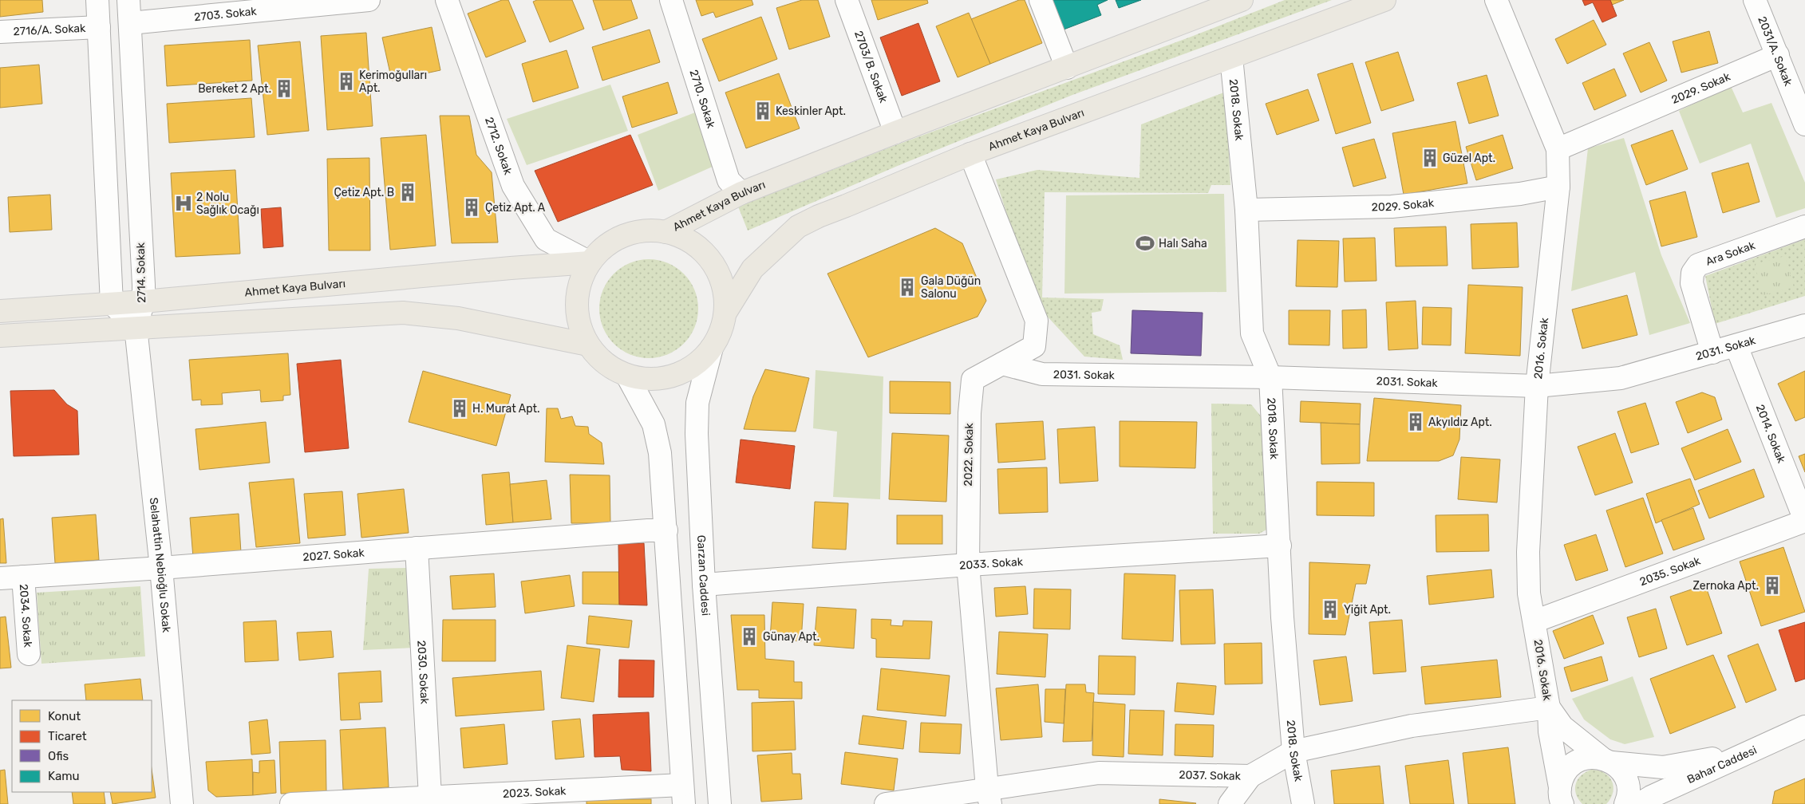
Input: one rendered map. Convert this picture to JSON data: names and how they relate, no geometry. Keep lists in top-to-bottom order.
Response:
{
  "streets": {
    "main road": ["Ahmet Kaya Bulvarı"],
    "street": [
      "2703. Sokak",
      "2716/A. Sokak",
      "2031/A. Sokak",
      "2703/B. Sokak",
      "2029. Sokak",
      "2710. Sokak",
      "2018. Sokak",
      "2712. Sokak",
      "Ara Sokak",
      "2714. Sokak",
      "2016. Sokak",
      "2031. Sokak",
      "2014. Sokak",
      "2022. Sokak",
      "2027. Sokak",
      "2033. Sokak",
      "Selahattin Nebioğlu Sokak",
      "2035. Sokak",
      "Garzan Caddesi",
      "2034. Sokak",
      "2030. Sokak",
      "Bahar Caddesi",
      "2037. Sokak",
      "2023. Sokak"
    ]
  },
  "crossings": [
    ["2703. Sokak", "2714. Sokak"],
    ["2031/A. Sokak", "2029. Sokak"],
    ["2703/B. Sokak", "Ahmet Kaya Bulvarı"],
    ["2029. Sokak", "2018. Sokak"],
    ["2029. Sokak", "2016. Sokak"],
    ["2710. Sokak", "Ahmet Kaya Bulvarı"],
    ["2018. Sokak", "Ahmet Kaya Bulvarı"],
    ["2018. Sokak", "2031. Sokak"],
    ["2018. Sokak", "2033. Sokak"],
    ["2018. Sokak", "2037. Sokak"],
    ["Ahmet Kaya Bulvarı", "2712. Sokak"],
    ["Ahmet Kaya Bulvarı", "2714. Sokak"],
    ["Ahmet Kaya Bulvarı", "2022. Sokak"],
    ["Ara Sokak", "2031. Sokak"],
    ["2714. Sokak", "Selahattin Nebioğlu Sokak"],
    ["2016. Sokak", "2031. Sokak"],
    ["2016. Sokak", "2035. Sokak"],
    ["2016. Sokak", "2037. Sokak"],
    ["2031. Sokak", "2014. Sokak"],
    ["2031. Sokak", "2022. Sokak"],
    ["2014. Sokak", "2035. Sokak"],
    ["2022. Sokak", "2033. Sokak"],
    ["2022. Sokak", "2037. Sokak"],
    ["2027. Sokak", "Selahattin Nebioğlu Sokak"],
    ["2027. Sokak", "2034. Sokak"],
    ["2027. Sokak", "2030. Sokak"],
    ["2033. Sokak", "Garzan Caddesi"],
    ["2030. Sokak", "2023. Sokak"]
  ],
  "places": {
    "building": [
      "Kerimoğulları Apt.",
      "Bereket 2 Apt.",
      "Keskinler Apt.",
      "Güzel Apt.",
      "Çetiz Apt. B",
      "Çetiz Apt. A",
      "Gala Düğün Salonu",
      "H. Murat Apt.",
      "Akyıldız Apt.",
      "Zernoka Apt.",
      "Yiğit Apt.",
      "Günay Apt."
    ],
    "hospital": ["2 Nolu Sağlık Ocağı"],
    "sports": ["Halı Saha"]
  },
  "legend": [
    "Konut",
    "Ticaret",
    "Ofis",
    "Kamu"
  ]
}
